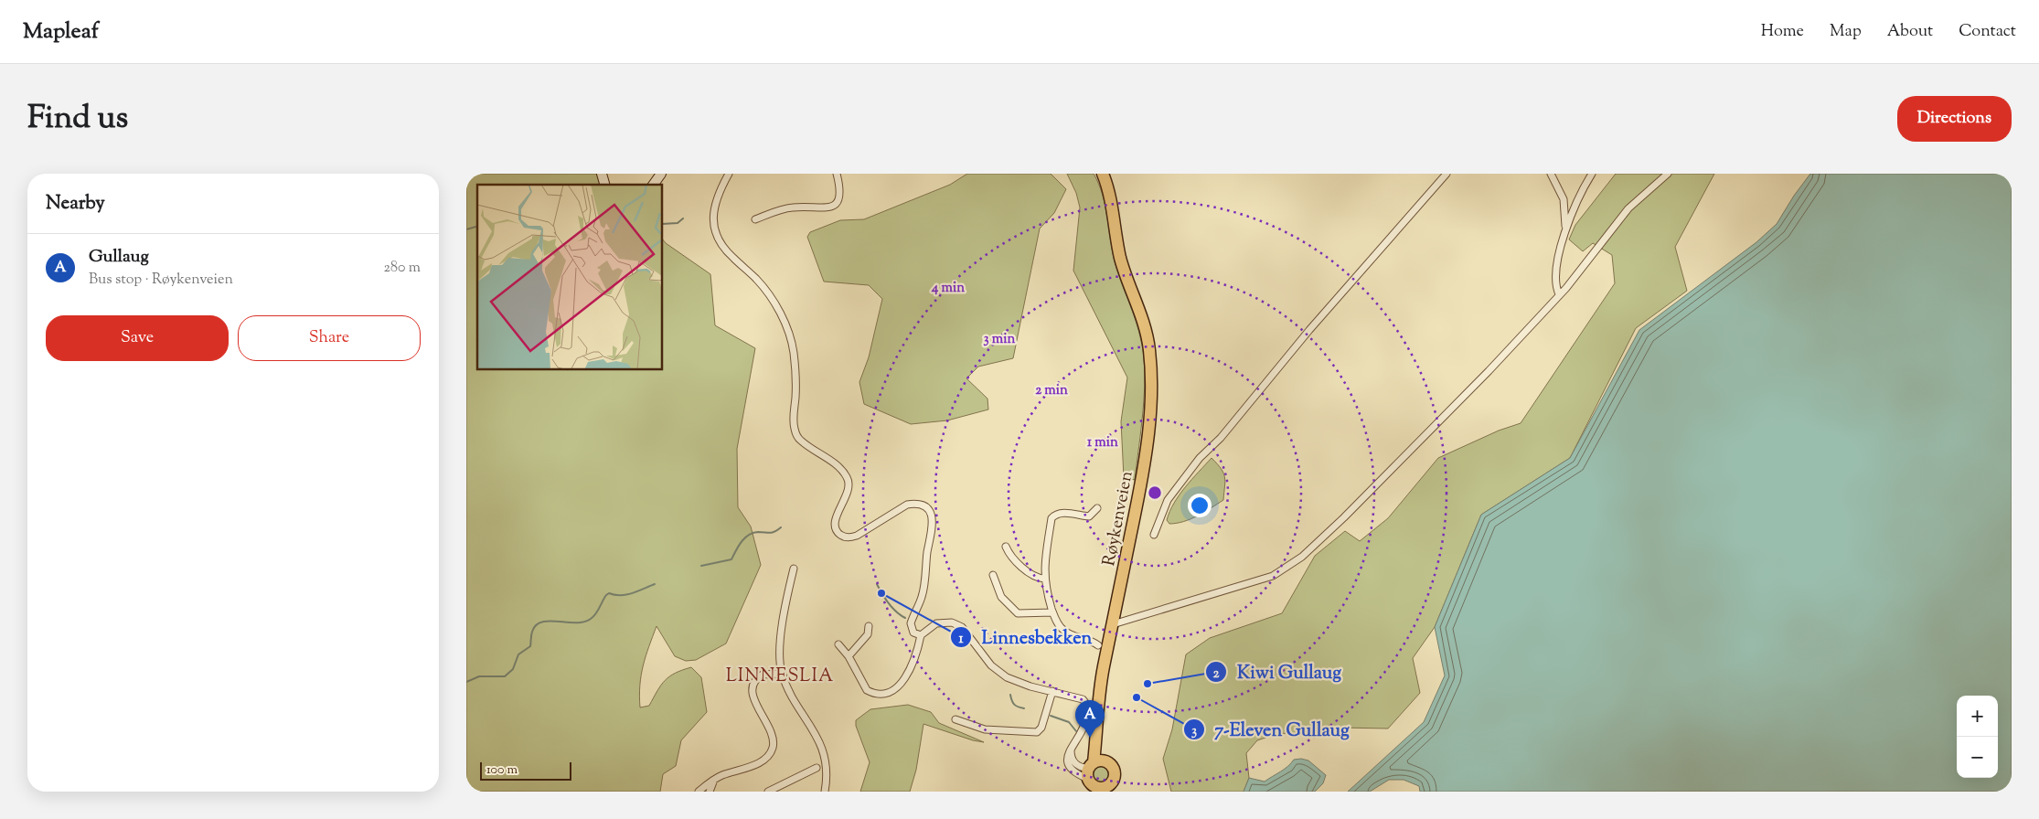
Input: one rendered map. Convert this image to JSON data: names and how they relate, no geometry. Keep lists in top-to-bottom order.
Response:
{
  "streets": {
    "highway": ["Røykenveien"]
  },
  "districts": ["LINNESLIA"],
  "places": ["Linnesbekken", "Kiwi Gullaug", "7-Eleven Gullaug"],
  "scale_bar": "100 m",
  "page": {
    "header": "Mapleaf",
    "nav": [
      "Home",
      "Map",
      "About",
      "Contact"
    ],
    "title": "Find us",
    "buttons": [
      "Directions",
      ["Save", "Share"]
    ],
    "heading": "Nearby",
    "list": [
      {
        "mark": "A",
        "name": "Gullaug",
        "note": "Bus stop · Røykenveien",
        "value": "280 m"
      }
    ],
    "map_buttons": ["+", "−"],
    "pins": "A",
    "scale": "100 m"
  },
  "rings": [
    "4 min",
    "3 min",
    "2 min",
    "1 min"
  ]
}
